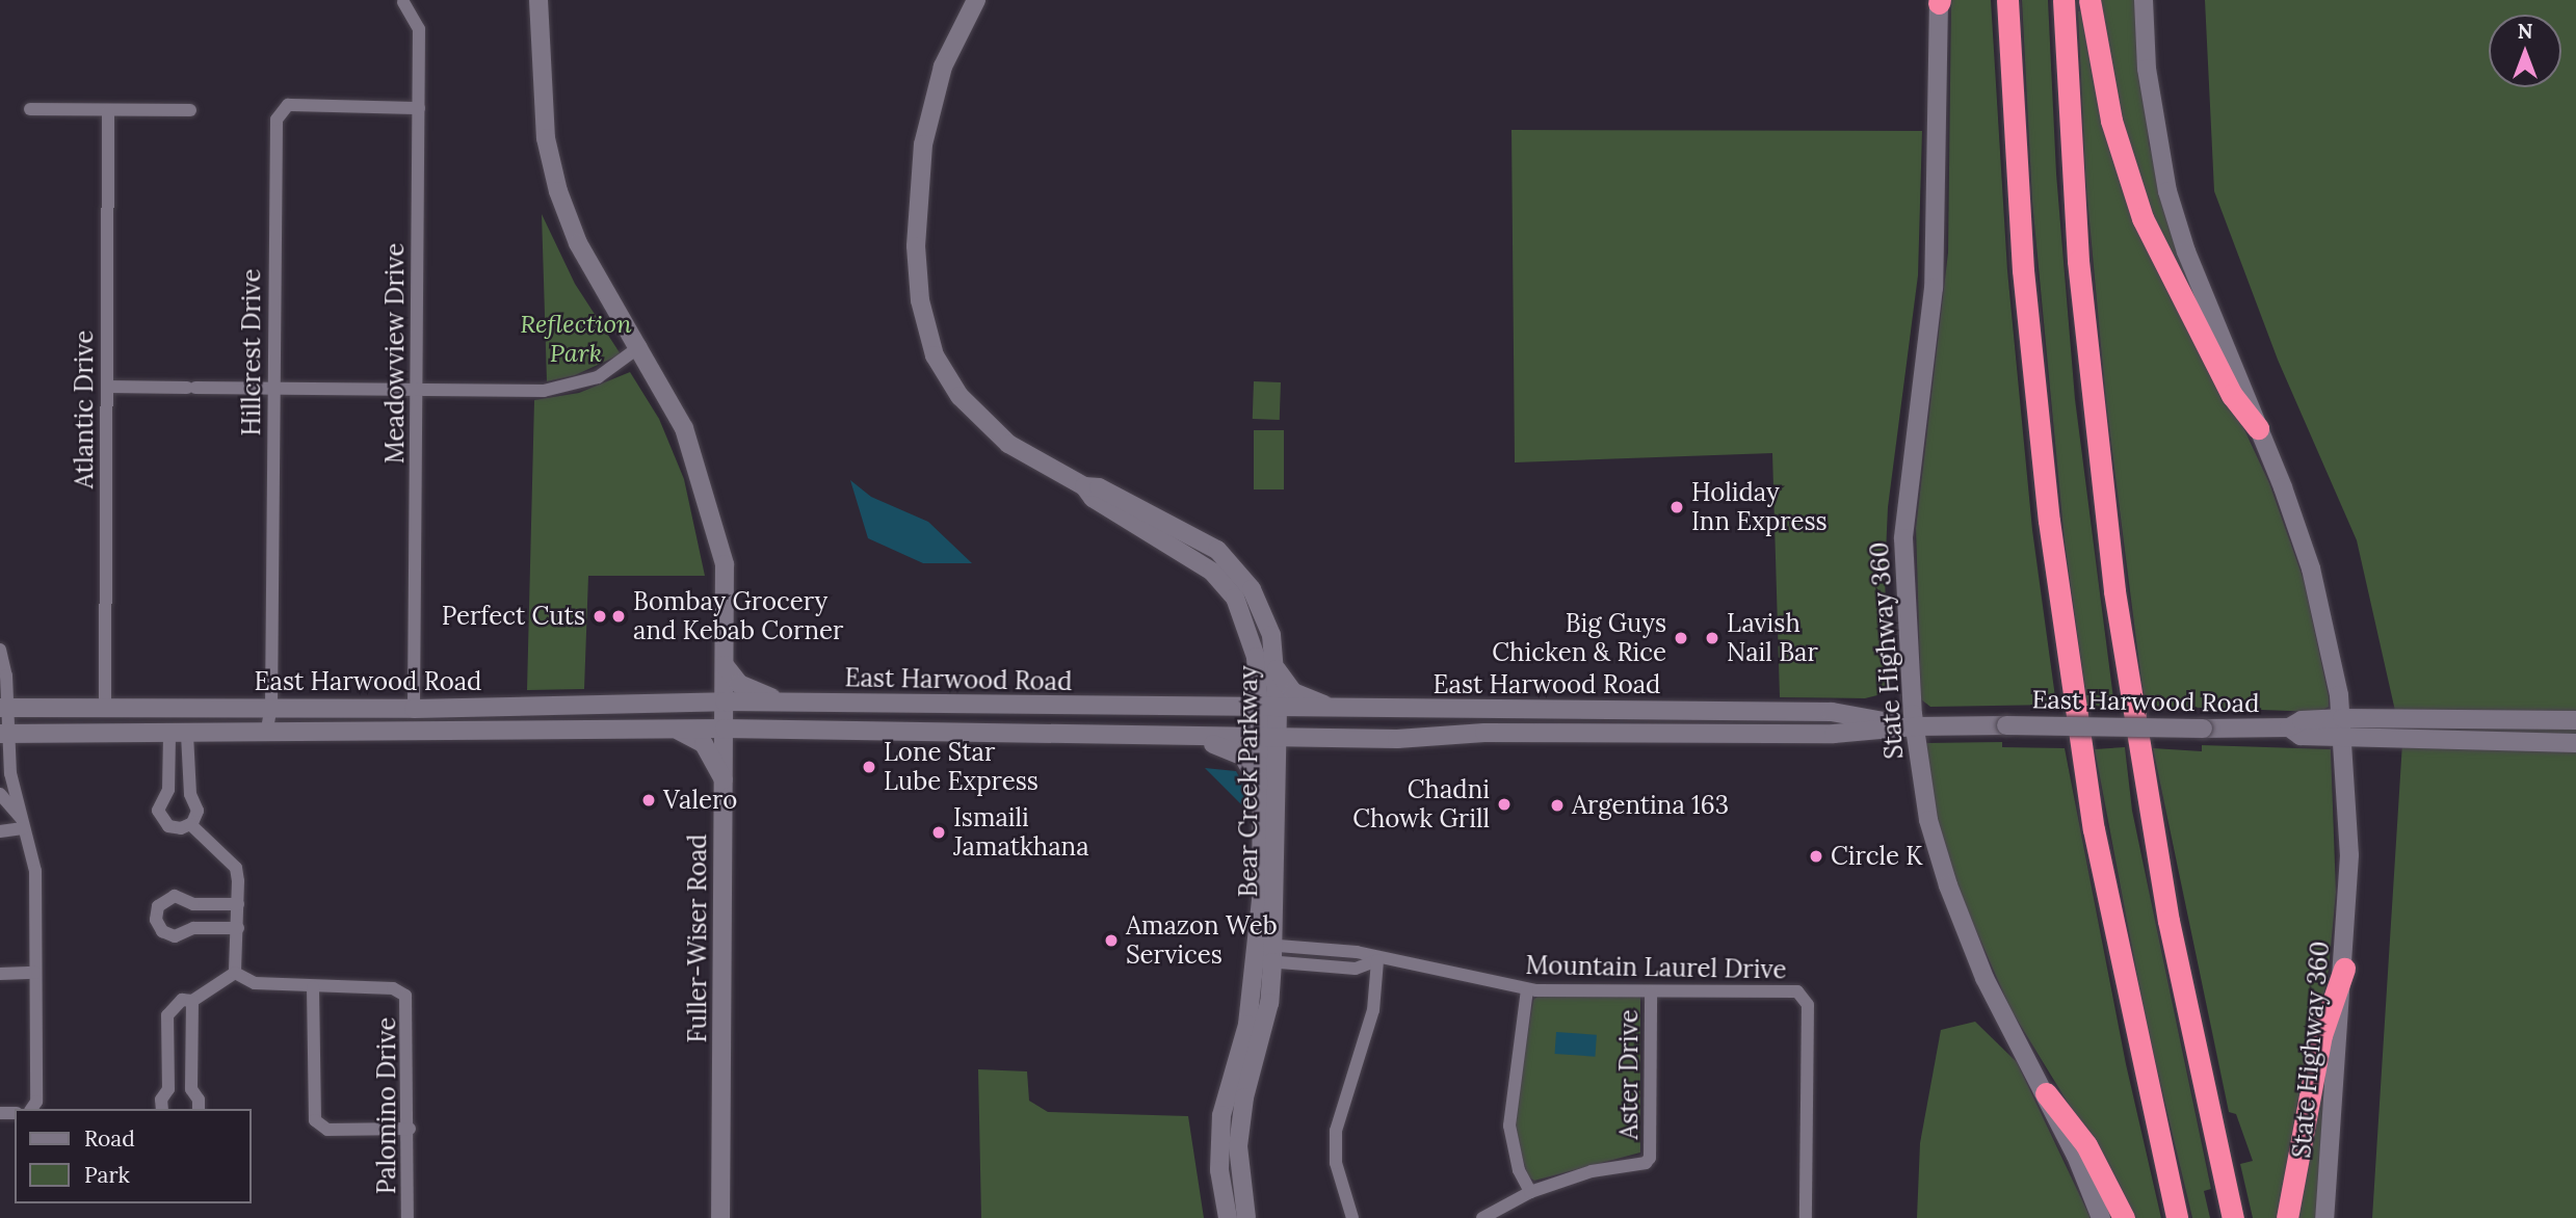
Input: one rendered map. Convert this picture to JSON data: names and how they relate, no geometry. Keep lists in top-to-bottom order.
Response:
{
  "streets": {
    "main road": [
      "State Highway 360",
      "East Harwood Road",
      "Bear Creek Parkway",
      "Fuller-Wiser Road"
    ],
    "street": [
      "Hillcrest Drive",
      "Meadowview Drive",
      "Atlantic Drive",
      "Mountain Laurel Drive",
      "Aster Drive",
      "Palomino Drive"
    ]
  },
  "crossings": [
    ["Hillcrest Drive", "Meadowview Drive"],
    ["Hillcrest Drive", "East Harwood Road"],
    ["Meadowview Drive", "East Harwood Road"],
    ["Atlantic Drive", "East Harwood Road"],
    ["State Highway 360", "East Harwood Road"],
    ["East Harwood Road", "Bear Creek Parkway"],
    ["East Harwood Road", "Fuller-Wiser Road"],
    ["Bear Creek Parkway", "Mountain Laurel Drive"],
    ["Mountain Laurel Drive", "Aster Drive"]
  ],
  "parks": ["Reflection Park"],
  "places": [
    "Holiday Inn Express",
    "Perfect Cuts",
    "Bombay Grocery and Kebab Corner",
    "Big Guys Chicken & Rice",
    "Lavish Nail Bar",
    "Lone Star Lube Express",
    "Valero",
    "Chadni Chowk Grill",
    "Argentina 163",
    "Ismaili Jamatkhana",
    "Circle K",
    "Amazon Web Services"
  ],
  "legend": ["Road", "Park"],
  "north": "top"
}
